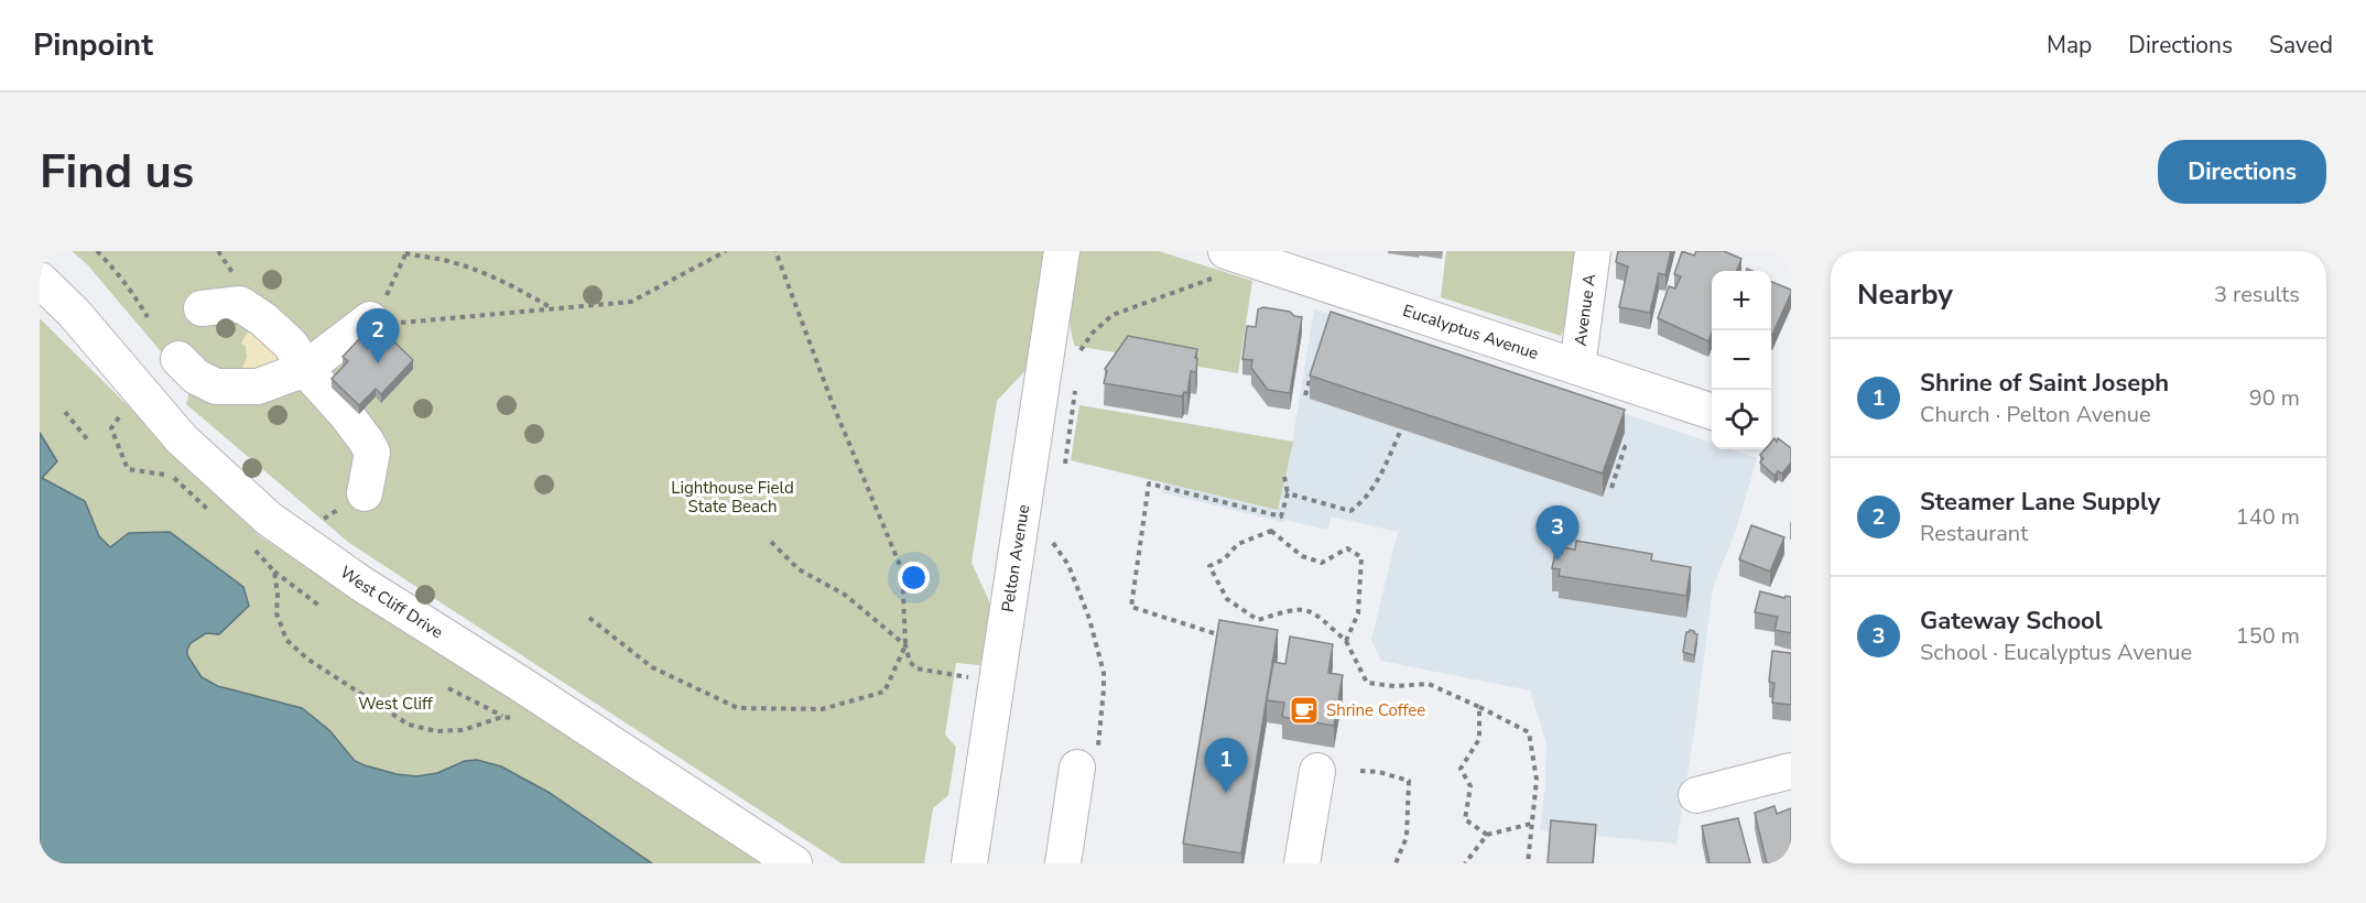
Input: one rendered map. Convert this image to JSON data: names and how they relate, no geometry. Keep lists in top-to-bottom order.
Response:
{
  "streets": {
    "street": [
      "Avenue A",
      "Eucalyptus Avenue",
      "Pelton Avenue",
      "West Cliff Drive"
    ]
  },
  "crossings": [
    ["Avenue A", "Eucalyptus Avenue"]
  ],
  "parks": ["Lighthouse Field State Beach", "West Cliff"],
  "places": {
    "cafe": ["Shrine Coffee"]
  },
  "page": {
    "header": "Pinpoint",
    "nav": ["Map", "Directions", "Saved"],
    "buttons": "Directions",
    "title": "Find us",
    "heading": ["Nearby", "3 results"],
    "map_buttons": ["+", "−"],
    "pins": ["2", "3", "1"],
    "list": [
      {
        "mark": "1",
        "name": "Shrine of Saint Joseph",
        "note": "Church · Pelton Avenue",
        "value": "90 m"
      },
      {
        "mark": "2",
        "name": "Steamer Lane Supply",
        "note": "Restaurant",
        "value": "140 m"
      },
      {
        "mark": "3",
        "name": "Gateway School",
        "note": "School · Eucalyptus Avenue",
        "value": "150 m"
      }
    ]
  }
}
